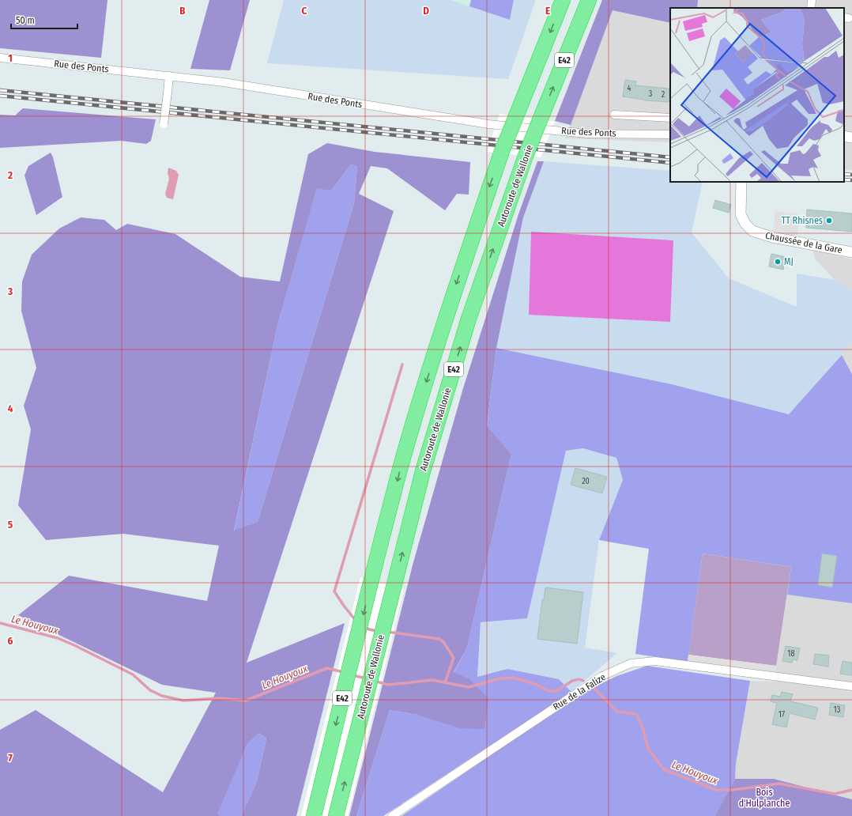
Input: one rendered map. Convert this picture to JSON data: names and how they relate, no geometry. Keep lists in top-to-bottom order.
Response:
{
  "streets": {
    "highway": ["E42", "Autoroute de Wallonie"],
    "street": ["Rue des Ponts", "Chaussée de la Gare", "Rue de la Falize"]
  },
  "water": ["Le Houyoux"],
  "parks": ["Bois d'Hulplanche"],
  "places": ["TT Rhisnes", "MJ"],
  "house_numbers": [
    "4",
    "3",
    "2",
    "20",
    "18",
    "13",
    "17"
  ],
  "scale_bar": "50 m",
  "grid": {
    "columns": [
      "B",
      "C",
      "D",
      "E"
    ],
    "rows": [
      "1",
      "2",
      "3",
      "4",
      "5",
      "6",
      "7"
    ]
  }
}
